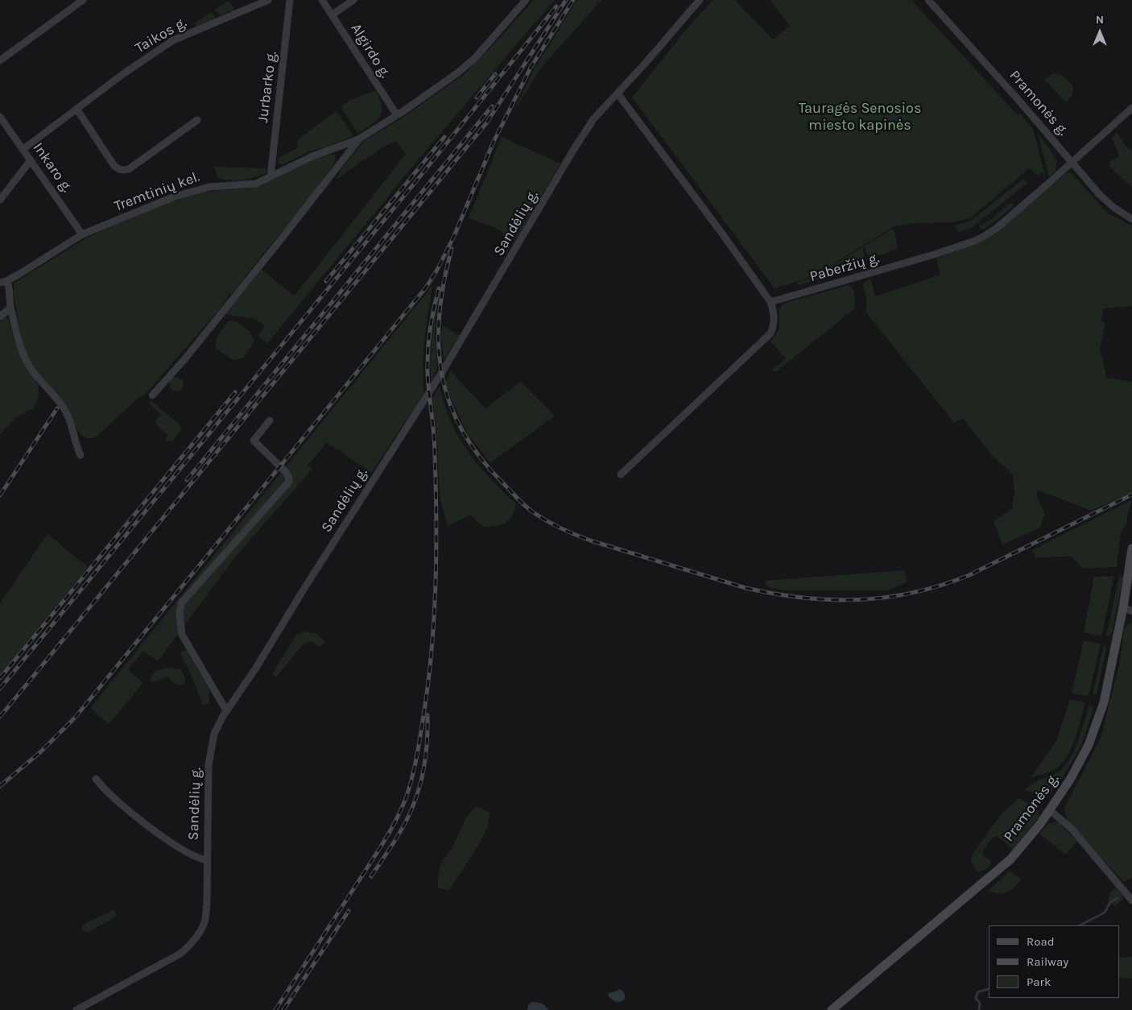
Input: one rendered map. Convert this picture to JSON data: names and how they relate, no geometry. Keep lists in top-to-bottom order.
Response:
{
  "streets": {
    "main road": ["Pramonės g."],
    "street": [
      "Taikos g.",
      "Algirdo g.",
      "Jurbarko g.",
      "Inkaro g.",
      "Tremtinių kel.",
      "Sandėlių g.",
      "Paberžių g."
    ]
  },
  "crossings": [
    ["Taikos g.", "Inkaro g."],
    ["Algirdo g.", "Tremtinių kel."],
    ["Jurbarko g.", "Tremtinių kel."],
    ["Pramonės g.", "Paberžių g."],
    ["Inkaro g.", "Tremtinių kel."]
  ],
  "parks": ["Tauragės Senosios miesto kapinės"],
  "legend": ["Road", "Railway", "Park"],
  "north": "top"
}
